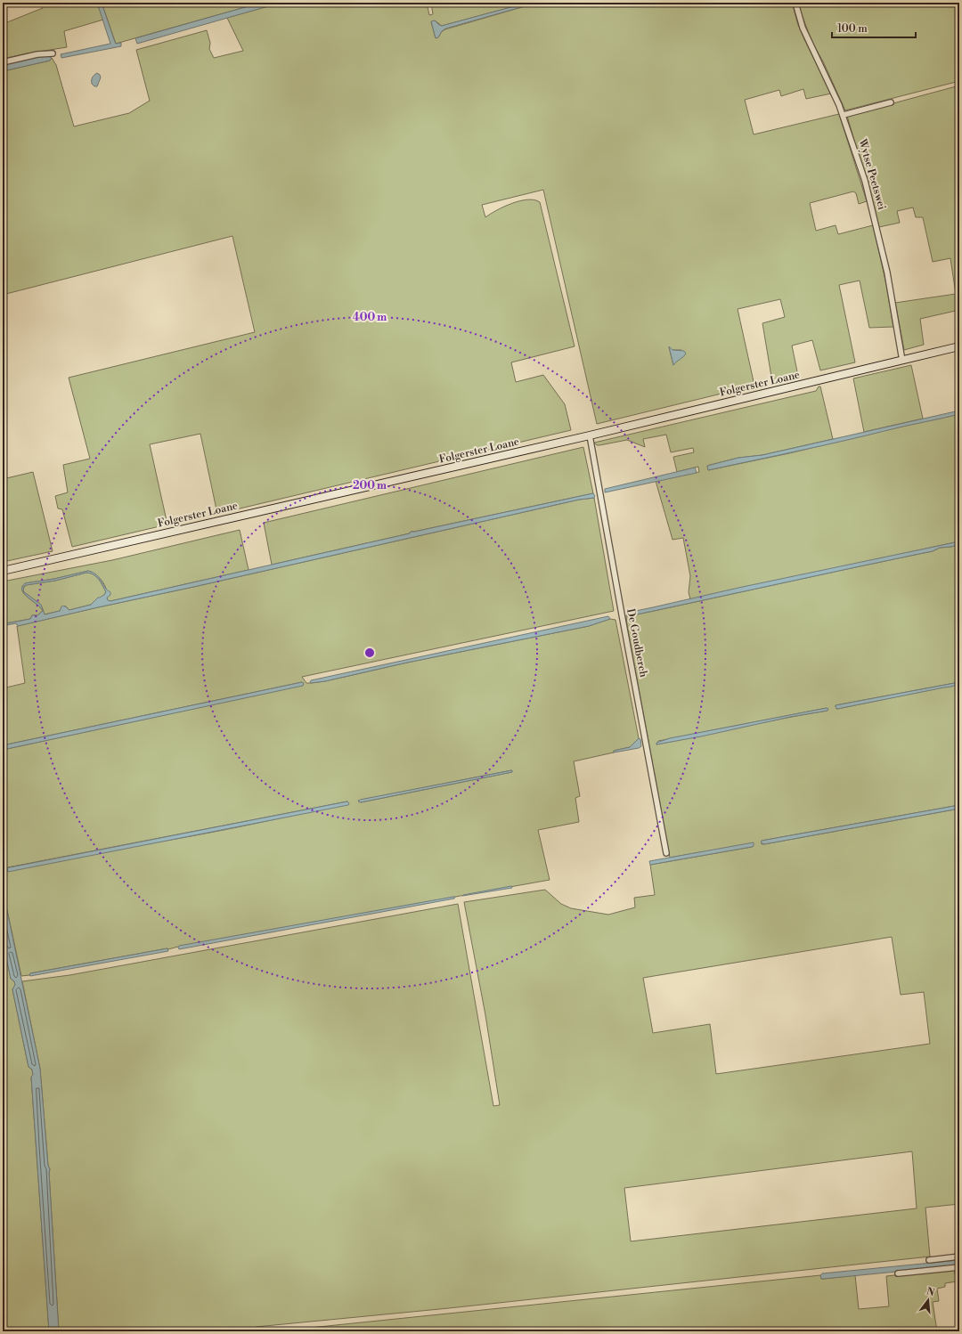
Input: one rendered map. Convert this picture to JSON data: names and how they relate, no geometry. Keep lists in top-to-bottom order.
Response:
{
  "streets": {
    "main road": ["Folgerster Loane"],
    "street": ["Wytse Peetswei", "De Goudberch"]
  },
  "crossings": [
    ["Wytse Peetswei", "Folgerster Loane"],
    ["Folgerster Loane", "De Goudberch"]
  ],
  "scale_bar": "100 m",
  "north": "top",
  "rings": ["400 m", "200 m"]
}
